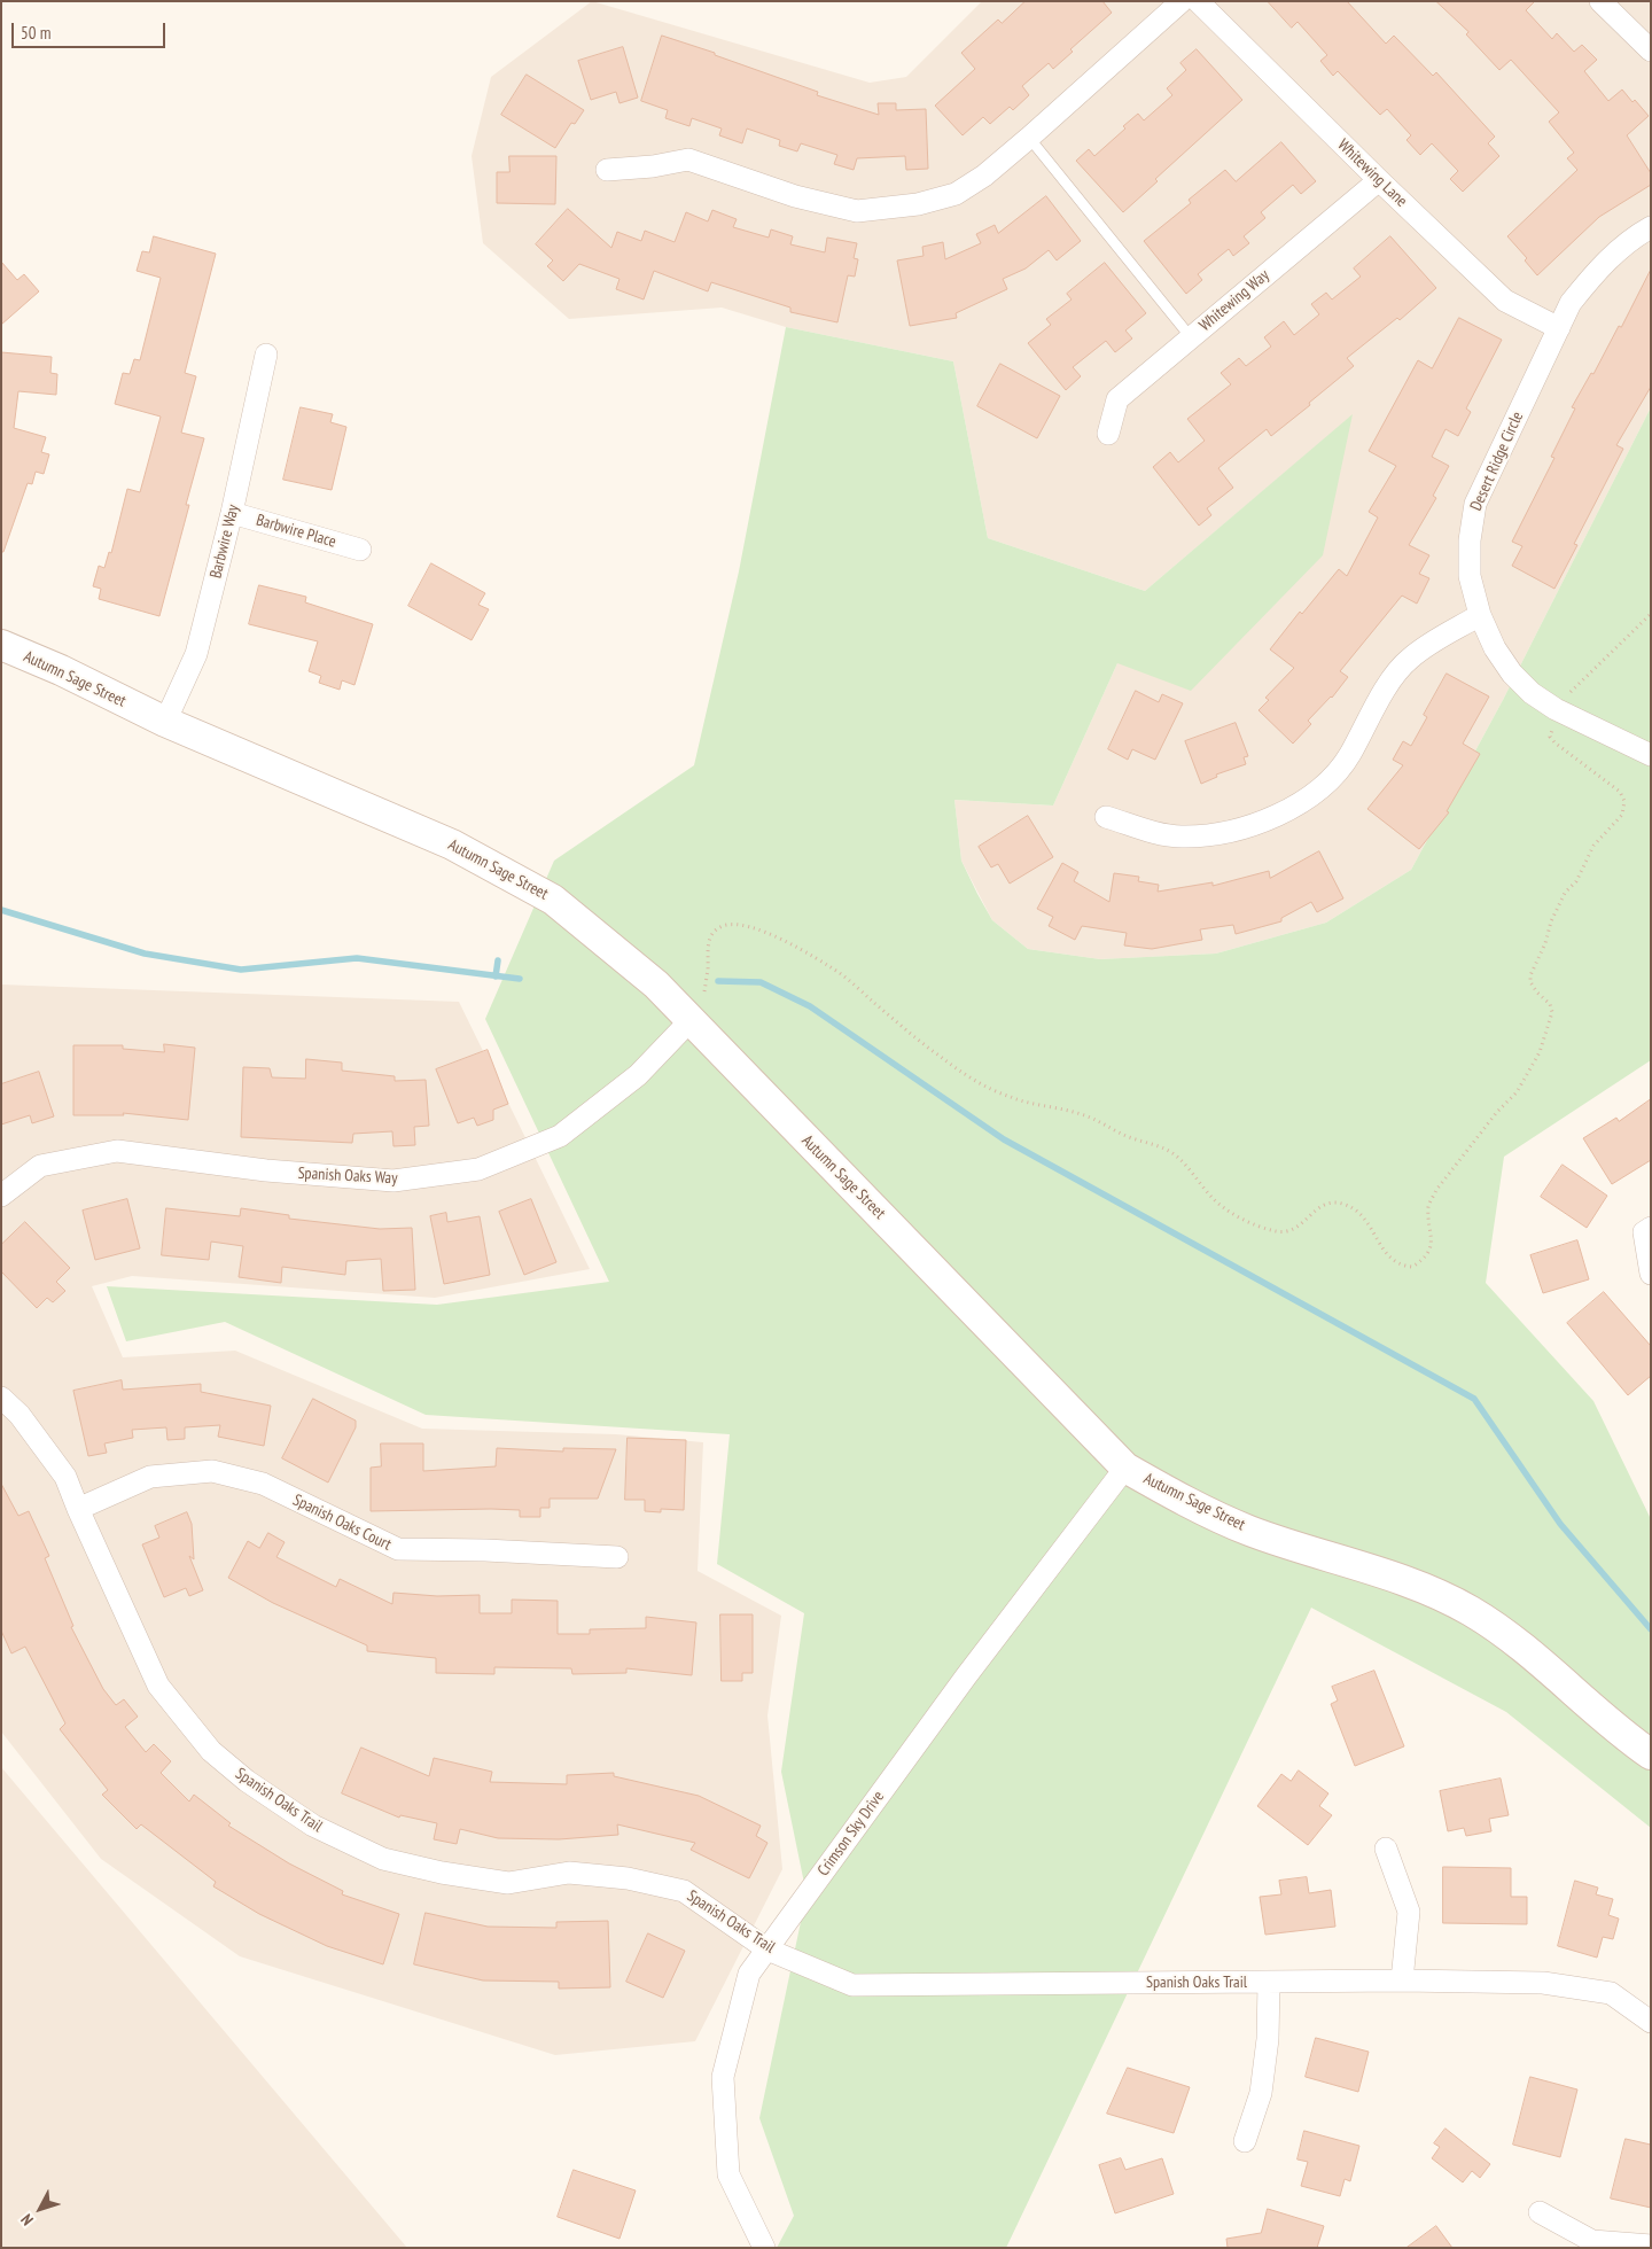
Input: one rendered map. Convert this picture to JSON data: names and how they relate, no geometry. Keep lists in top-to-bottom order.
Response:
{
  "streets": {
    "street": [
      "Whitewing Lane",
      "Whitewing Way",
      "Desert Ridge Circle",
      "Barbwire Place",
      "Barbwire Way",
      "Autumn Sage Street",
      "Spanish Oaks Way",
      "Spanish Oaks Court",
      "Spanish Oaks Trail",
      "Crimson Sky Drive"
    ]
  },
  "crossings": [
    ["Whitewing Lane", "Whitewing Way"],
    ["Whitewing Lane", "Desert Ridge Circle"],
    ["Barbwire Place", "Barbwire Way"],
    ["Barbwire Way", "Autumn Sage Street"],
    ["Autumn Sage Street", "Spanish Oaks Way"],
    ["Autumn Sage Street", "Crimson Sky Drive"],
    ["Spanish Oaks Court", "Spanish Oaks Trail"],
    ["Spanish Oaks Trail", "Crimson Sky Drive"]
  ],
  "scale_bar": "50 m",
  "north": "bottom left"
}
